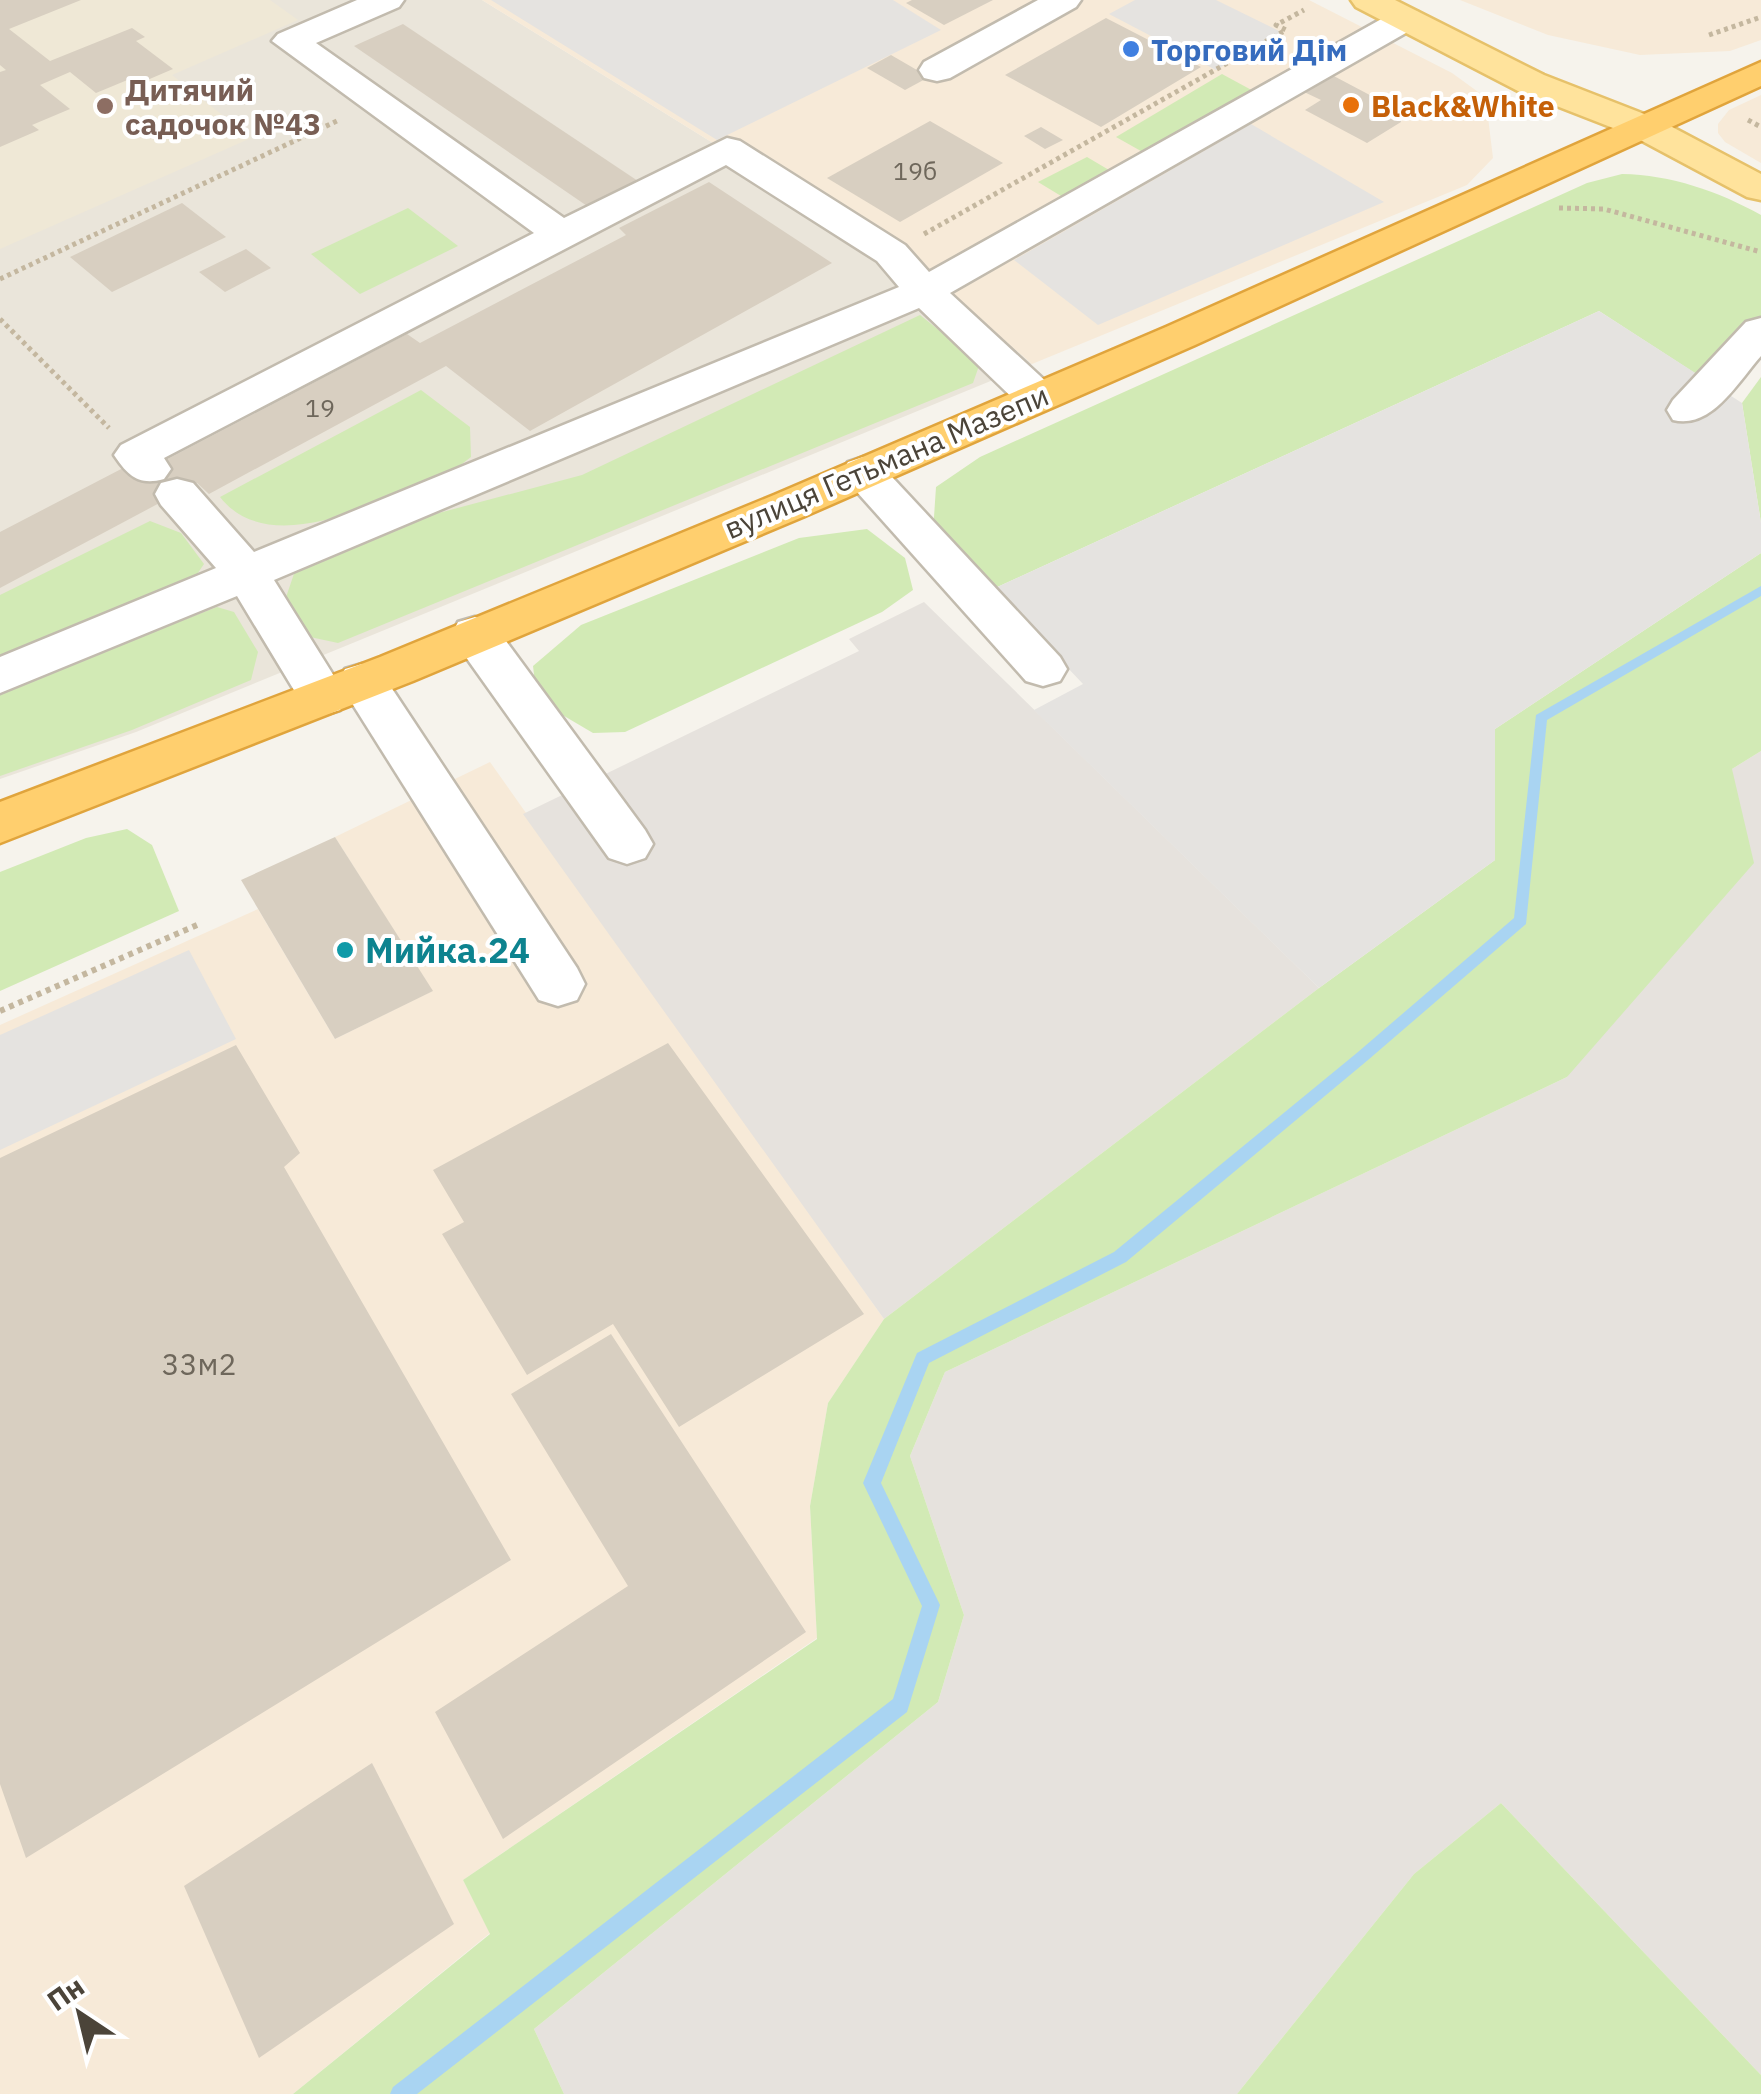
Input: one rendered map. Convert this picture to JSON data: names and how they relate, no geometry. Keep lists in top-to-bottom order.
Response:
{
  "streets": {
    "highway": ["вулиця Гетьмана Мазепи"]
  },
  "places": [
    "Торговий Дім",
    "Black&White",
    "Дитячий садочок №43",
    "Мийка.24"
  ],
  "house_numbers": ["19б", "19", "33м2"],
  "north": "top left"
}
